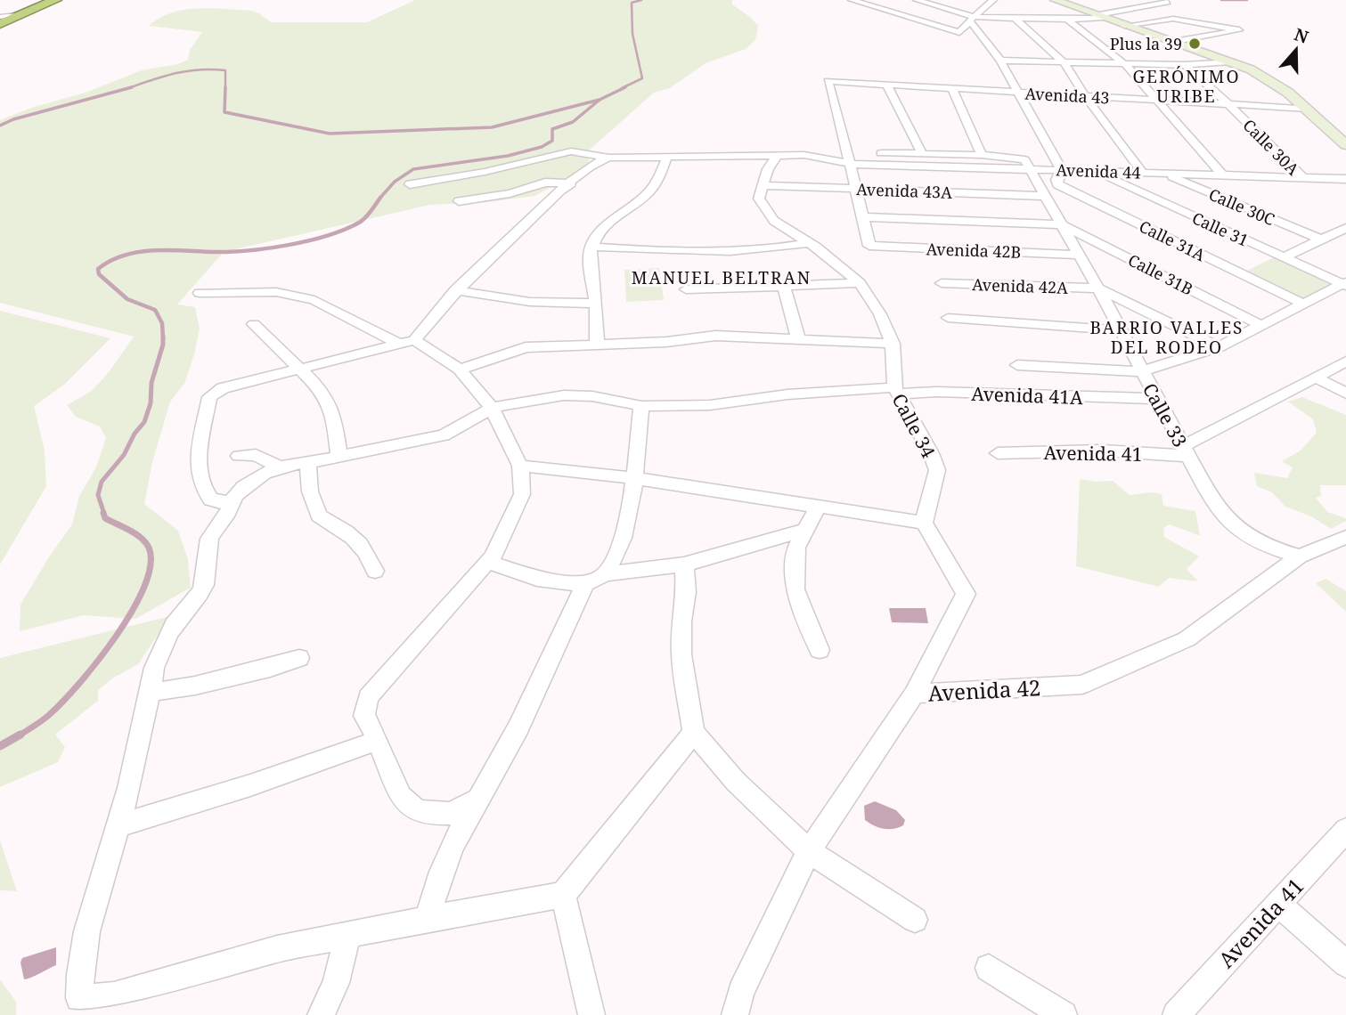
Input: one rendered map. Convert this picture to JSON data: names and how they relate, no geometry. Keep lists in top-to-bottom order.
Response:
{
  "streets": {
    "street": [
      "Avenida 43",
      "Calle 30A",
      "Avenida 44",
      "Avenida 43A",
      "Calle 30C",
      "Calle 31",
      "Calle 31A",
      "Avenida 42B",
      "Calle 31B",
      "Avenida 42A",
      "Avenida 41A",
      "Calle 33",
      "Calle 34",
      "Avenida 41",
      "Avenida 42"
    ]
  },
  "crossings": [
    ["Avenida 43", "Calle 30A"],
    ["Calle 30A", "Avenida 44"],
    ["Avenida 44", "Calle 30C"],
    ["Avenida 44", "Calle 31"],
    ["Avenida 44", "Calle 31A"],
    ["Avenida 44", "Calle 33"],
    ["Avenida 43A", "Calle 33"],
    ["Avenida 43A", "Calle 34"],
    ["Avenida 42B", "Calle 33"],
    ["Calle 31B", "Calle 33"],
    ["Avenida 42A", "Calle 33"],
    ["Avenida 41A", "Calle 33"],
    ["Avenida 41A", "Calle 34"],
    ["Calle 33", "Avenida 41"],
    ["Calle 33", "Avenida 42"]
  ],
  "districts": ["GERÓNIMO URIBE", "MANUEL BELTRAN", "BARRIO VALLES DEL RODEO"],
  "places": ["Plus la 39"],
  "north": "top"
}
